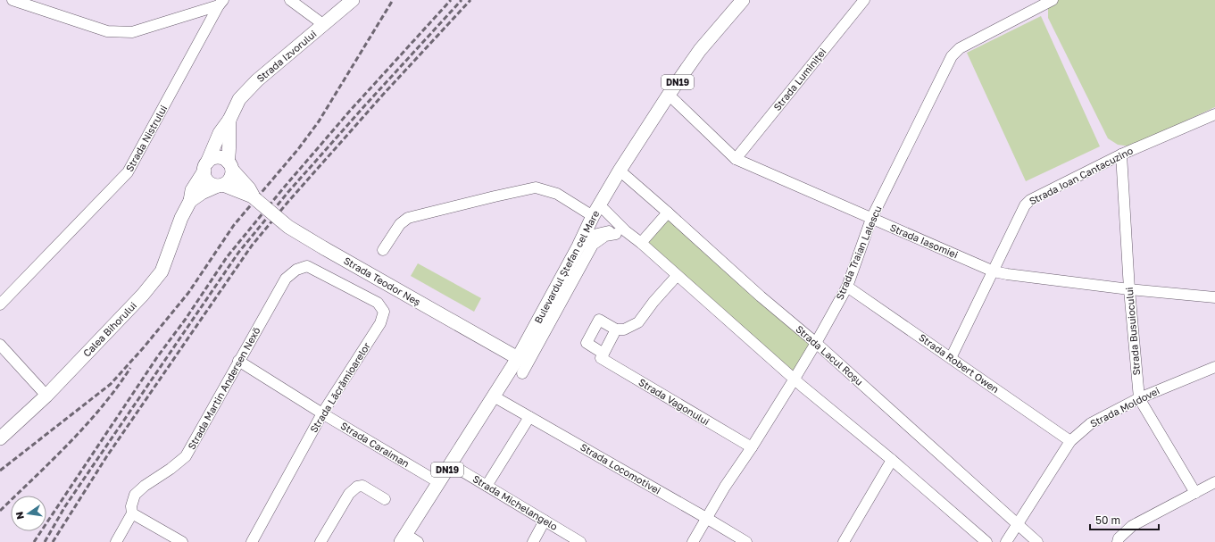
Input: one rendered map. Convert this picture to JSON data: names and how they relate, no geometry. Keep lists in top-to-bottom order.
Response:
{
  "streets": {
    "main road": [
      "Strada Izvorului",
      "DN19",
      "Bulevardul Ștefan cel Mare",
      "Strada Teodor Neș",
      "Calea Bihorului"
    ],
    "street": [
      "Strada Luminiței",
      "Strada Nistrului",
      "Strada Ioan Cantacuzino",
      "Strada Iasomiei",
      "Strada Traian Lalescu",
      "Strada Busuiocului",
      "Strada Lacul Roșu",
      "Strada Robert Owen",
      "Strada Lăcrămioarelor",
      "Strada Martin Andersen Nexö",
      "Strada Vagonului",
      "Strada Moldovei",
      "Strada Caraiman",
      "Strada Locomotivei",
      "Strada Michelangelo"
    ]
  },
  "crossings": [
    ["Strada Izvorului", "Strada Teodor Neș"],
    ["Strada Izvorului", "Calea Bihorului"],
    ["Strada Luminiței", "Strada Iasomiei"],
    ["Strada Ioan Cantacuzino", "Strada Iasomiei"],
    ["Strada Ioan Cantacuzino", "Strada Busuiocului"],
    ["Strada Ioan Cantacuzino", "Strada Robert Owen"],
    ["Strada Iasomiei", "Strada Traian Lalescu"],
    ["Strada Iasomiei", "Bulevardul Ștefan cel Mare"],
    ["Strada Iasomiei", "Strada Busuiocului"],
    ["Strada Traian Lalescu", "Strada Lacul Roșu"],
    ["Strada Traian Lalescu", "Strada Robert Owen"],
    ["Strada Traian Lalescu", "Strada Vagonului"],
    ["Strada Traian Lalescu", "Strada Locomotivei"],
    ["Bulevardul Ștefan cel Mare", "Strada Teodor Neș"],
    ["Bulevardul Ștefan cel Mare", "Strada Lacul Roșu"],
    ["Bulevardul Ștefan cel Mare", "Strada Caraiman"],
    ["Bulevardul Ștefan cel Mare", "Strada Locomotivei"],
    ["Bulevardul Ștefan cel Mare", "Strada Michelangelo"],
    ["Strada Teodor Neș", "Calea Bihorului"],
    ["Strada Busuiocului", "Strada Moldovei"],
    ["Strada Lacul Roșu", "Strada Moldovei"],
    ["Strada Robert Owen", "Strada Moldovei"],
    ["Strada Lăcrămioarelor", "Strada Martin Andersen Nexö"],
    ["Strada Lăcrămioarelor", "Strada Caraiman"],
    ["Strada Martin Andersen Nexö", "Strada Caraiman"]
  ],
  "scale_bar": "50 m",
  "north": "left"
}
